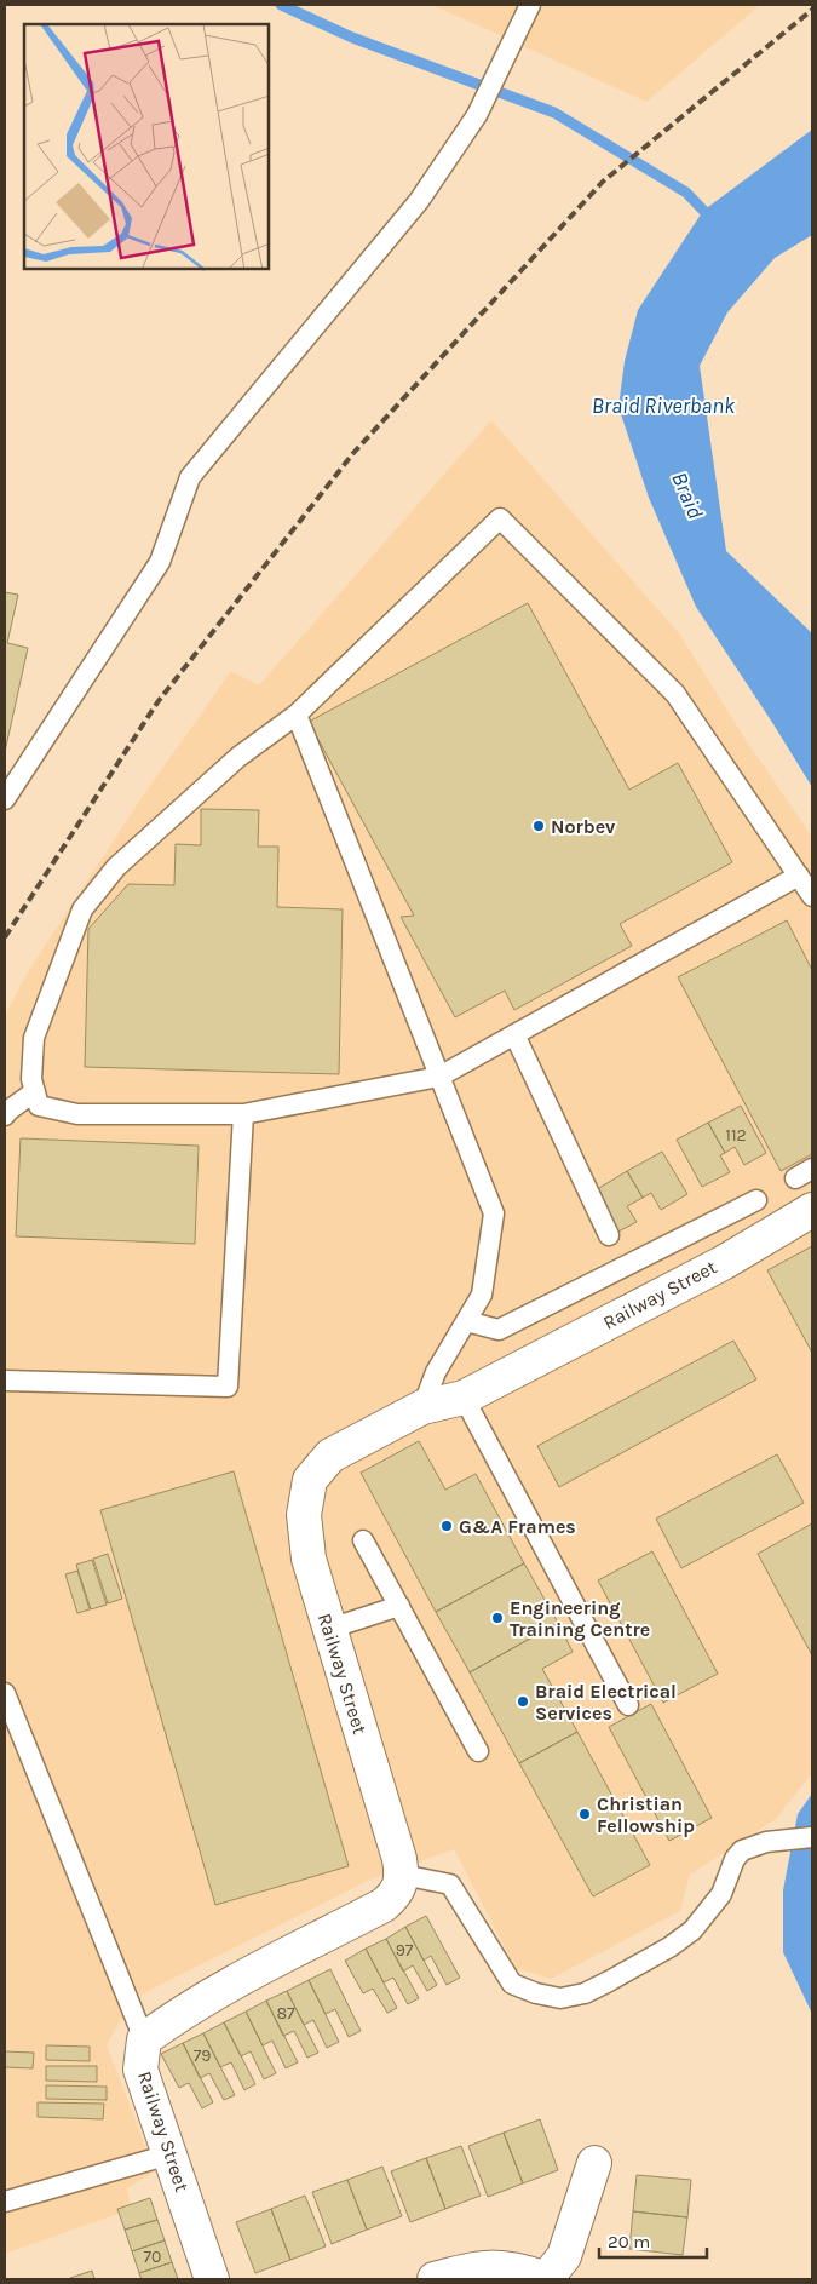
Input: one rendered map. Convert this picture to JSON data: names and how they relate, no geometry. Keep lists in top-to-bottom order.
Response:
{
  "streets": {
    "street": ["Railway Street"]
  },
  "water": ["Braid Riverbank", "Braid"],
  "places": [
    "Norbev",
    "G&A Frames",
    "Engineering Training Centre",
    "Braid Electrical Services",
    "Christian Fellowship"
  ],
  "house_numbers": [
    "112",
    "97",
    "87",
    "79",
    "70"
  ],
  "scale_bar": "20 m"
}
